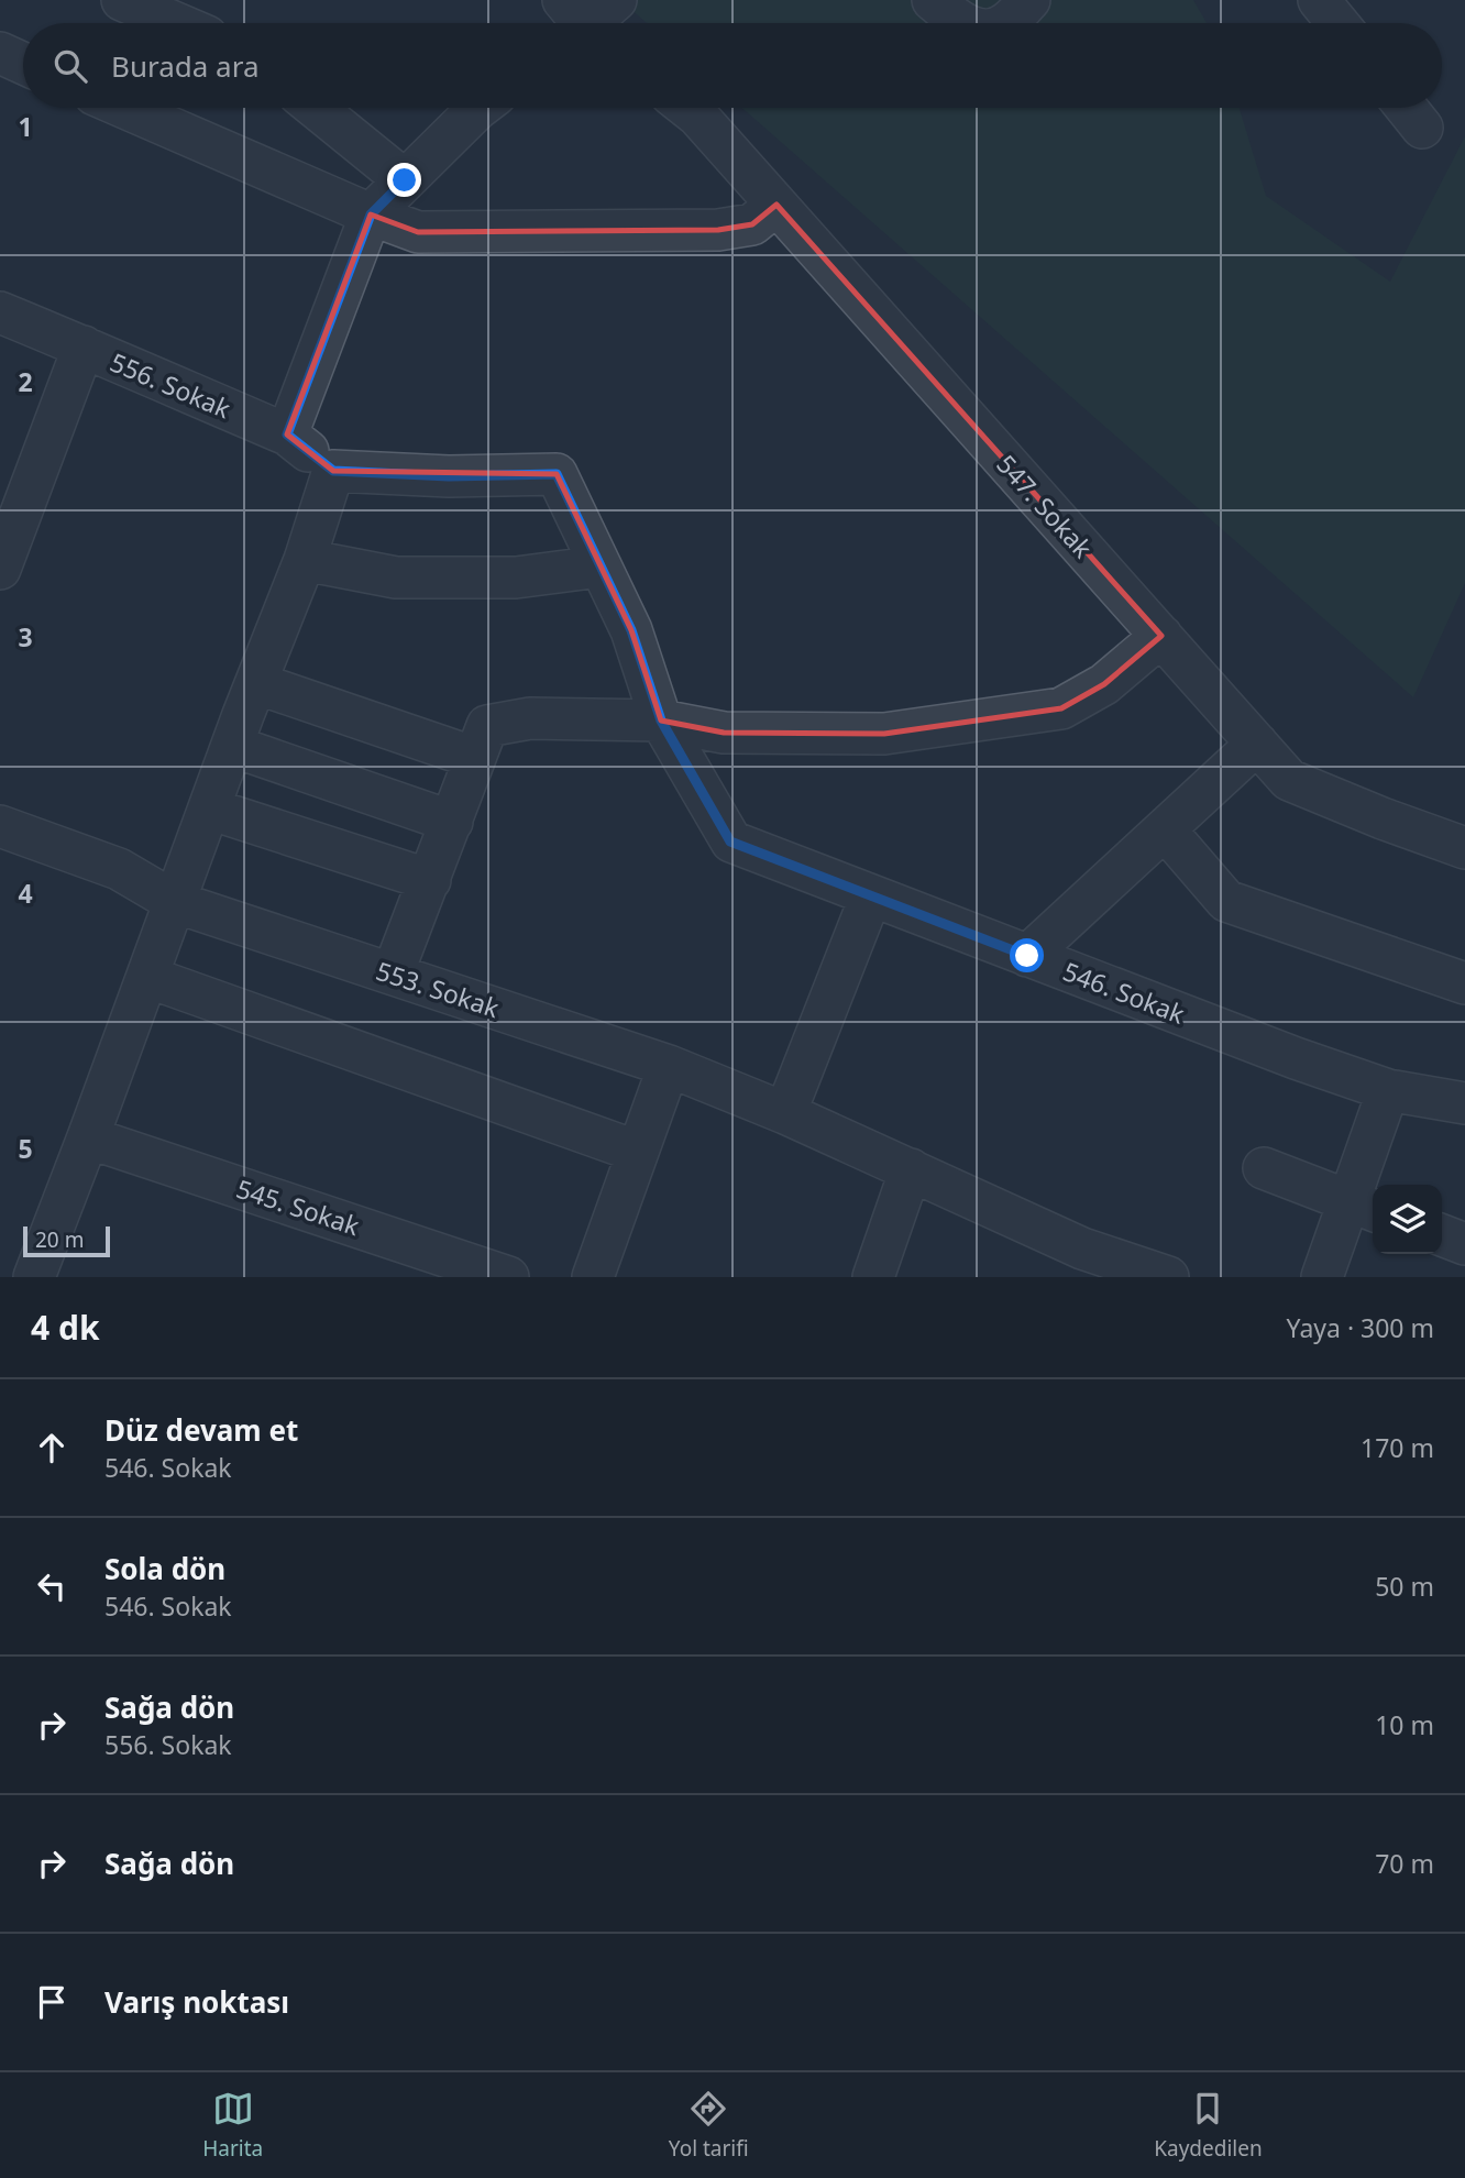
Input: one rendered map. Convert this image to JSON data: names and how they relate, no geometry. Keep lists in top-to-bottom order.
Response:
{
  "streets": {
    "street": [
      "556. Sokak",
      "547. Sokak",
      "553. Sokak",
      "546. Sokak",
      "545. Sokak"
    ]
  },
  "crossings": [
    ["556. Sokak", "546. Sokak"]
  ],
  "scale_bar": "20 m",
  "page": {
    "search": "Burada ara",
    "scale": "20 m",
    "heading": ["4 dk", "Yaya · 300 m"],
    "list": [
      ["Düz devam et", "546. Sokak", "170 m"],
      ["Sola dön", "546. Sokak", "50 m"],
      ["Sağa dön", "556. Sokak", "10 m"],
      ["Sağa dön", "70 m"],
      "Varış noktası"
    ],
    "nav": ["Harita", "Yol tarifi", "Kaydedilen"]
  },
  "grid": {
    "rows": [
      "1",
      "2",
      "3",
      "4",
      "5"
    ]
  }
}
